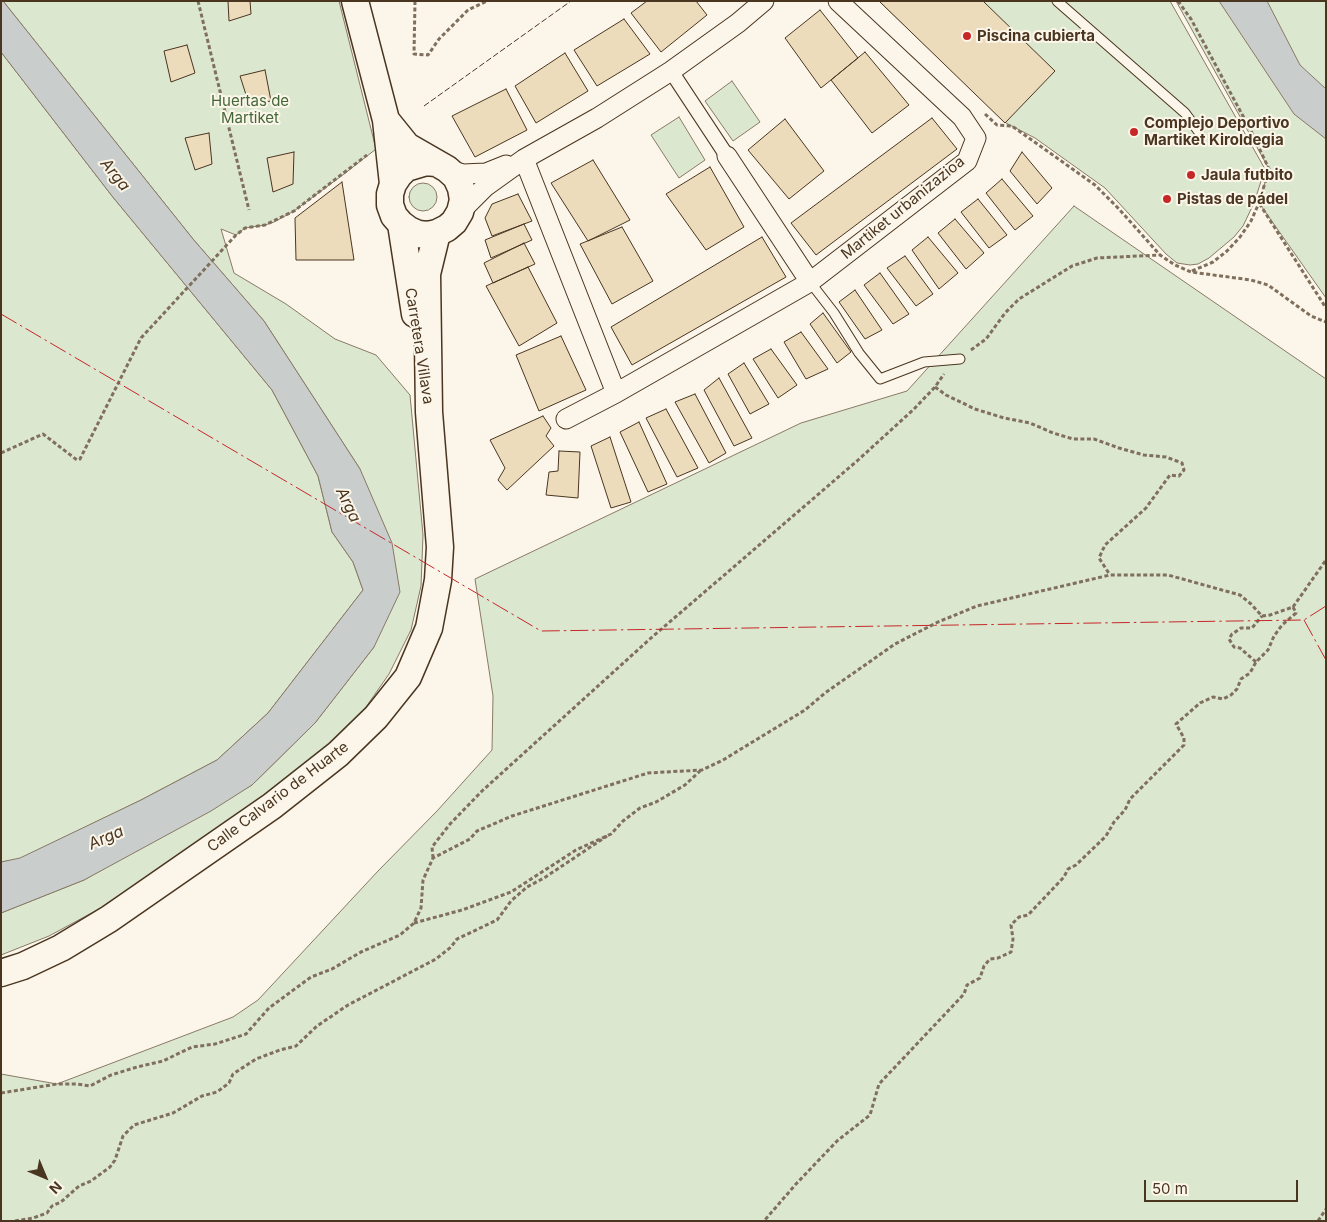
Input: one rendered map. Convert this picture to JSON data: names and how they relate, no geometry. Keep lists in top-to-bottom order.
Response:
{
  "streets": {
    "main road": ["Carretera Villava", "Calle Calvario de Huarte"],
    "street": ["Martiket urbanizazioa"]
  },
  "crossings": [
    ["Carretera Villava", "Calle Calvario de Huarte"]
  ],
  "water": ["Arga"],
  "parks": ["Huertas de Martiket"],
  "places": [
    "Piscina cubierta",
    "Complejo Deportivo Martiket Kiroldegia",
    "Jaula futbito",
    "Pistas de pádel"
  ],
  "scale_bar": "50 m",
  "north": "bottom right"
}
